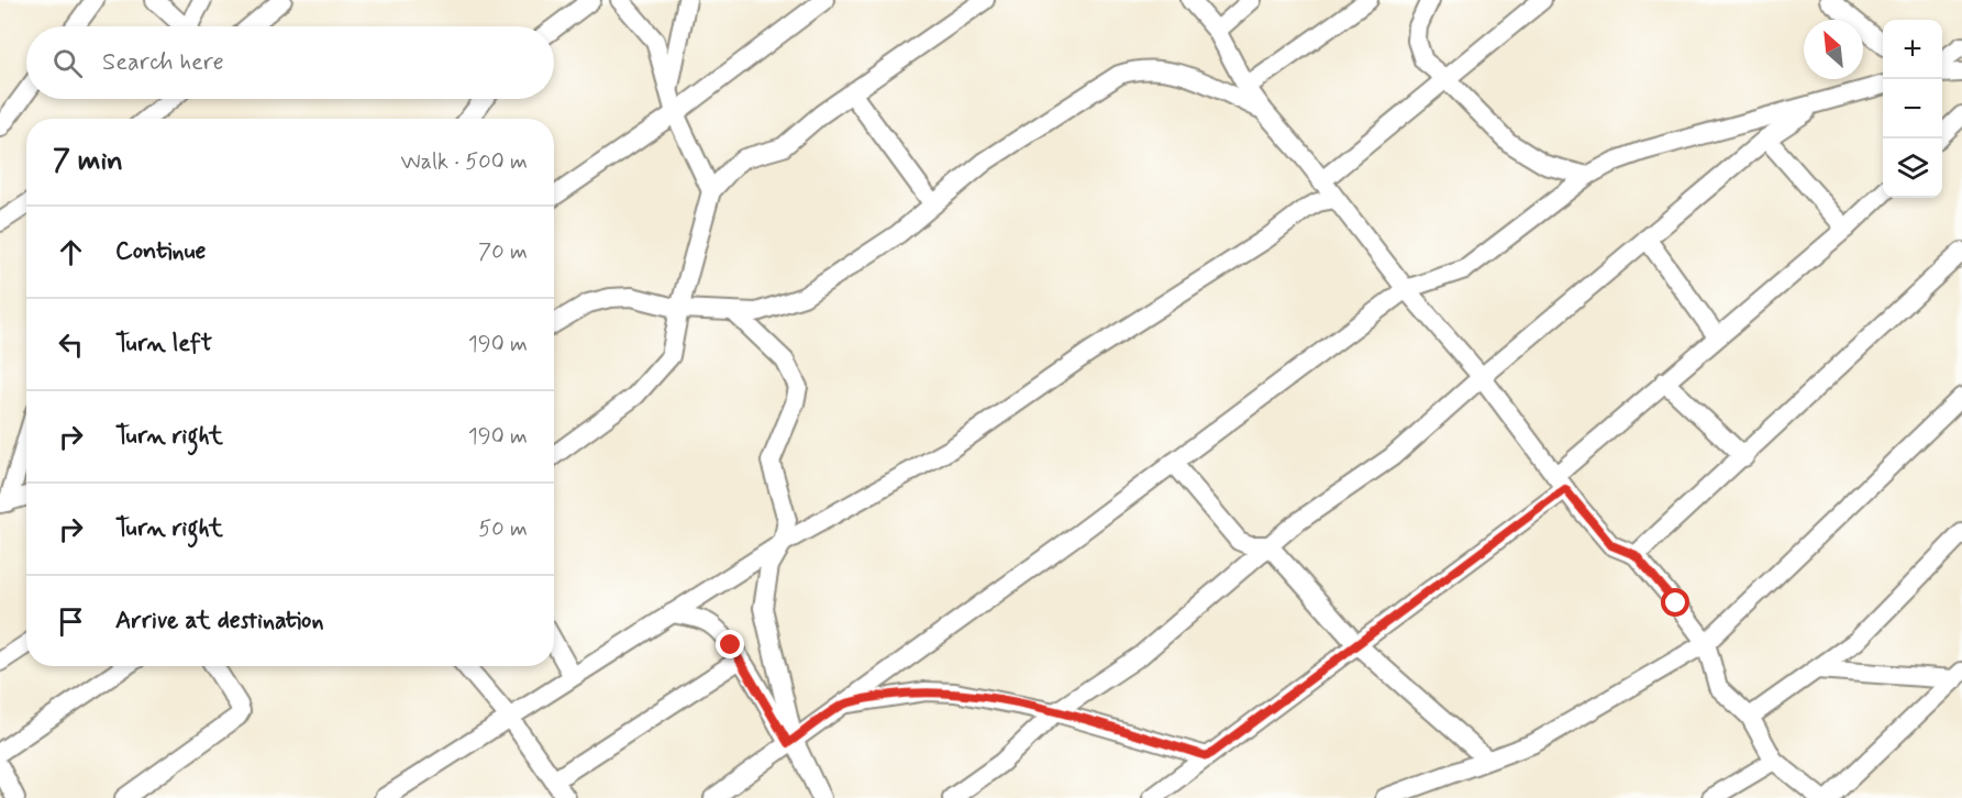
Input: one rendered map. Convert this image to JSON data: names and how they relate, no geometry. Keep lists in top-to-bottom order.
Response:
{
  "north": "top left",
  "page": {
    "map_buttons": ["+", "−"],
    "search": "Search here",
    "heading": ["7 min", "Walk · 500 m"],
    "list": [
      ["Continue", "70 m"],
      ["Turn left", "190 m"],
      ["Turn right", "190 m"],
      ["Turn right", "50 m"],
      "Arrive at destination"
    ]
  }
}
